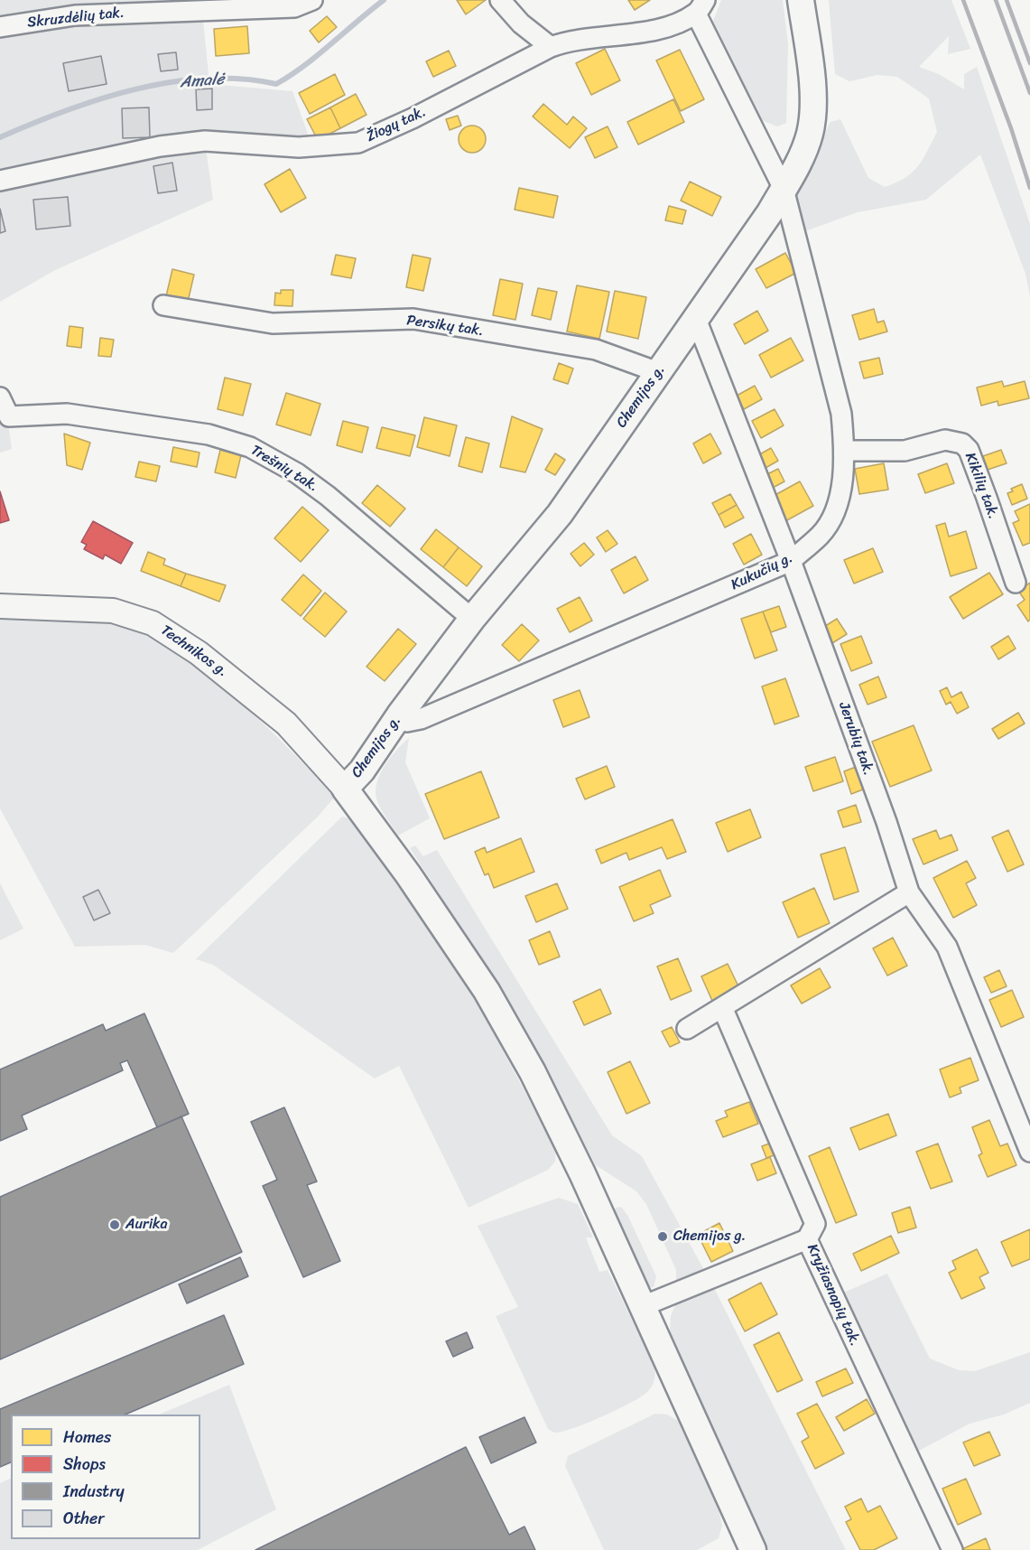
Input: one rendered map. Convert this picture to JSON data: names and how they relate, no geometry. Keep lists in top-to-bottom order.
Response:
{
  "streets": {
    "main road": ["Chemijos g."],
    "street": [
      "Skruzdėlių tak.",
      "Žiogų tak.",
      "Persikų tak.",
      "Trešnių tak.",
      "Kikilių tak.",
      "Kukučių g.",
      "Technikos g.",
      "Jerubių tak.",
      "Kryžiasnapių tak."
    ]
  },
  "crossings": [
    ["Žiogų tak.", "Kukučių g."],
    ["Persikų tak.", "Chemijos g."],
    ["Chemijos g.", "Trešnių tak."],
    ["Chemijos g.", "Kukučių g."],
    ["Chemijos g.", "Technikos g."],
    ["Chemijos g.", "Jerubių tak."],
    ["Kikilių tak.", "Kukučių g."],
    ["Kukučių g.", "Jerubių tak."]
  ],
  "water": ["Amalė"],
  "places": ["Aurika", "Chemijos g."],
  "legend": [
    "Homes",
    "Shops",
    "Industry",
    "Other"
  ]
}
